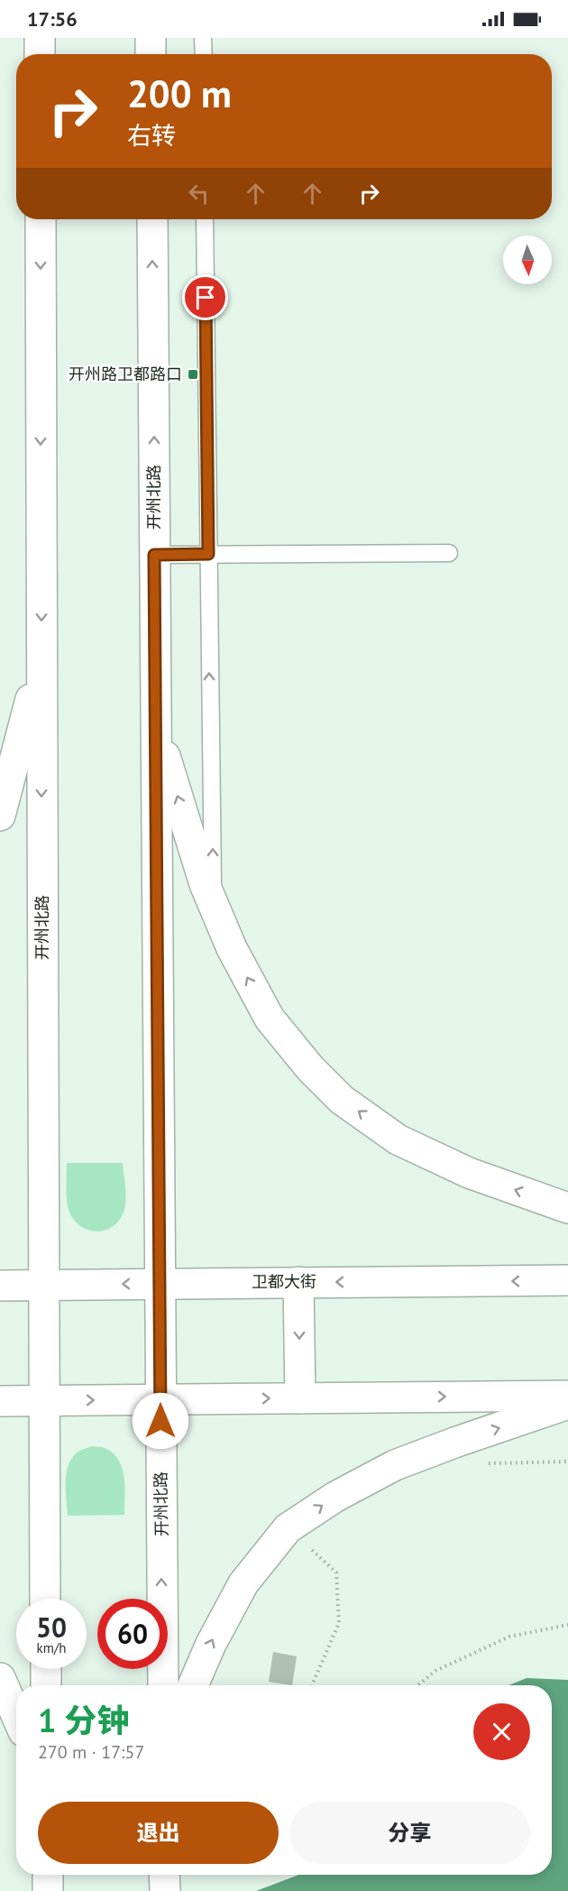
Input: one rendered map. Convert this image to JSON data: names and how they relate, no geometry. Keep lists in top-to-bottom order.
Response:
{
  "streets": {
    "main road": ["开州北路", "卫都大街"]
  },
  "crossings": [
    ["开州北路", "卫都大街"]
  ],
  "places": {
    "transit": ["开州路卫都路口"]
  },
  "north": "bottom",
  "page": {
    "status": "17:56",
    "turn": ["200 m", "右转"],
    "speed": "50 km/h",
    "limit": "60",
    "heading": ["1 分钟", "270 m · 17:57"],
    "buttons": ["退出", "分享"]
  }
}
